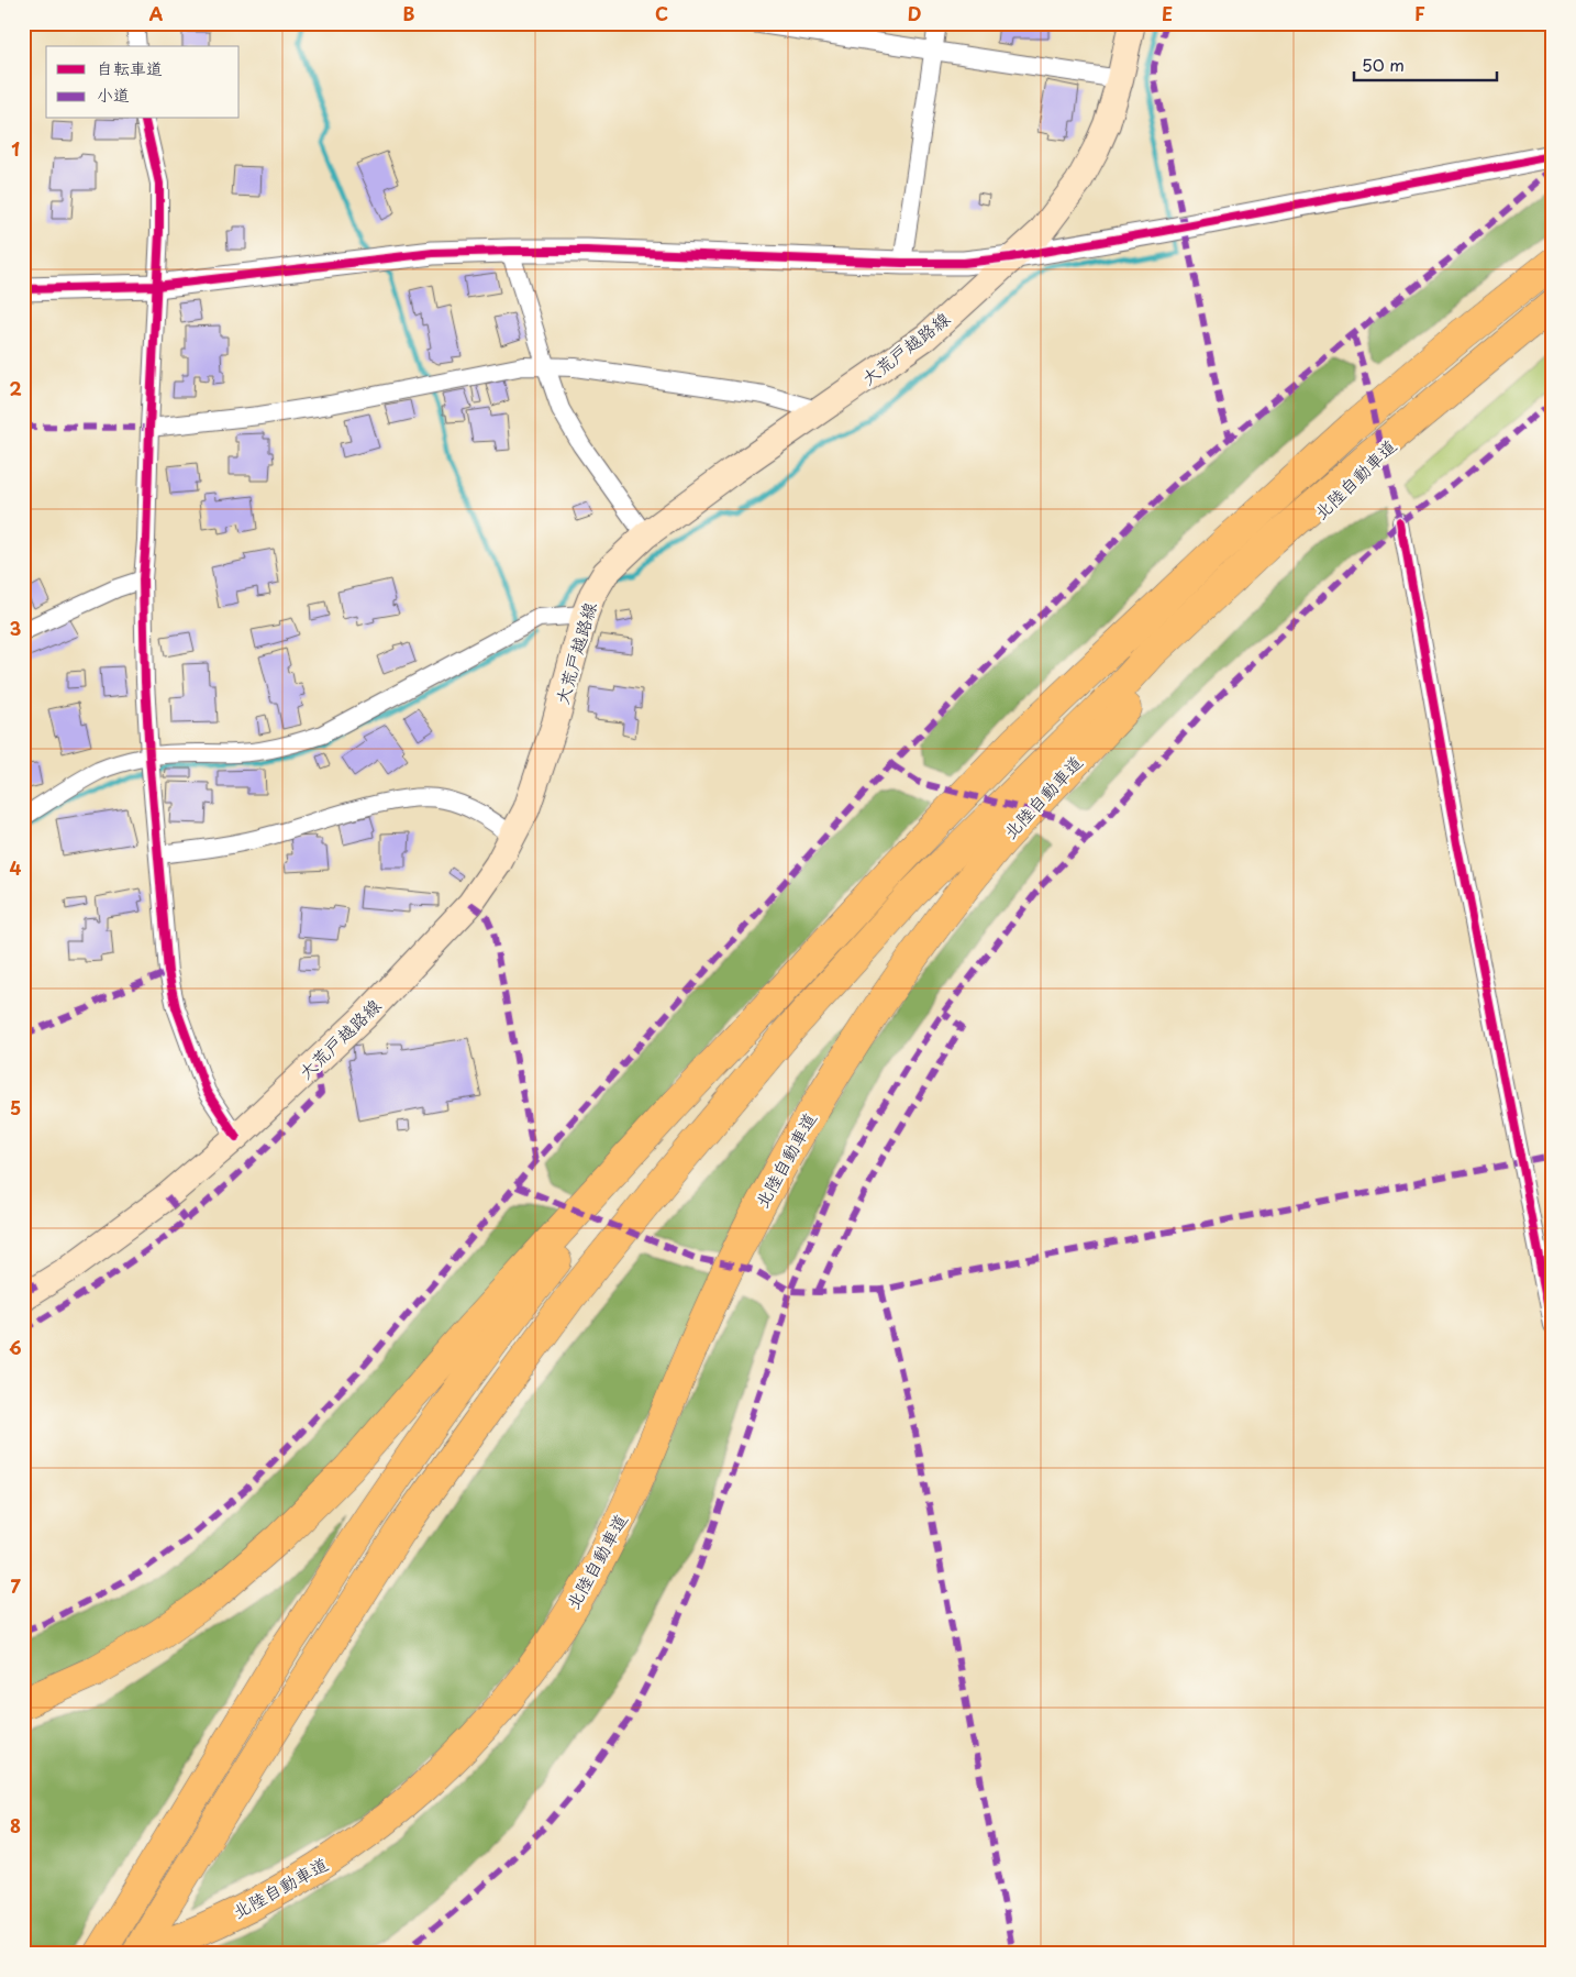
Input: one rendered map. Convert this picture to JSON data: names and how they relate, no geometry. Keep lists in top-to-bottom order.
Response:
{
  "streets": {
    "highway": ["北陸自動車道"],
    "main road": ["大荒戸越路線"]
  },
  "legend": ["自転車道", "小道"],
  "scale_bar": "50 m",
  "grid": {
    "columns": [
      "A",
      "B",
      "C",
      "D",
      "E",
      "F"
    ],
    "rows": [
      "1",
      "2",
      "3",
      "4",
      "5",
      "6",
      "7",
      "8"
    ]
  }
}
